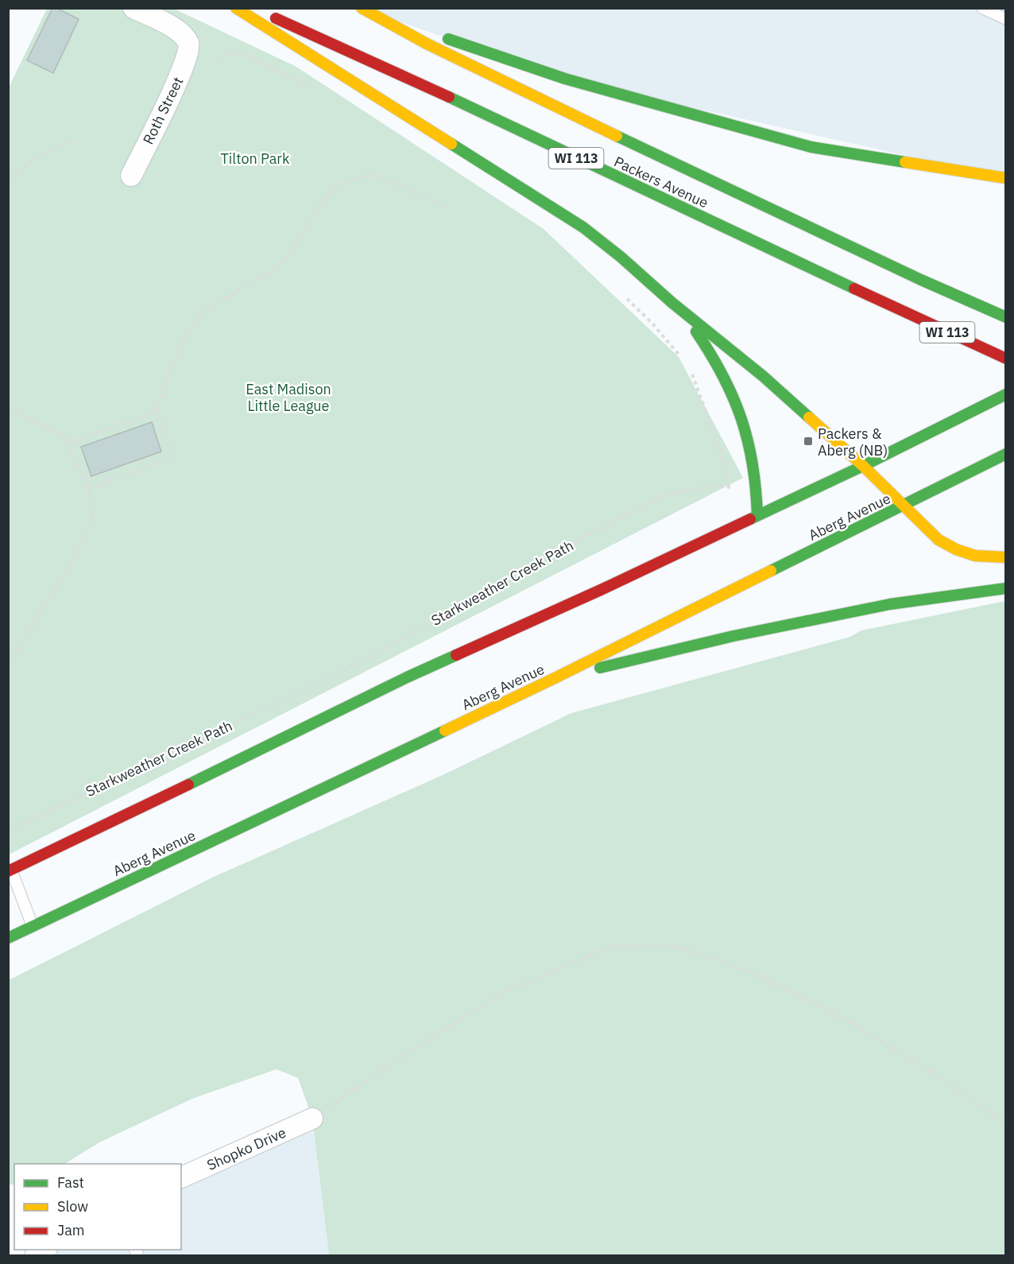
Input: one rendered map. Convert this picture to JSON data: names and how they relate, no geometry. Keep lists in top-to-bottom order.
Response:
{
  "streets": {
    "main road": ["WI 113", "Packers Avenue", "Aberg Avenue"],
    "street": ["Roth Street", "Shopko Drive"],
    "path": ["Starkweather Creek Path"]
  },
  "parks": ["Tilton Park", "East Madison Little League"],
  "places": {
    "transit": ["Packers & Aberg (NB)"]
  },
  "legend": ["Fast", "Slow", "Jam"]
}
